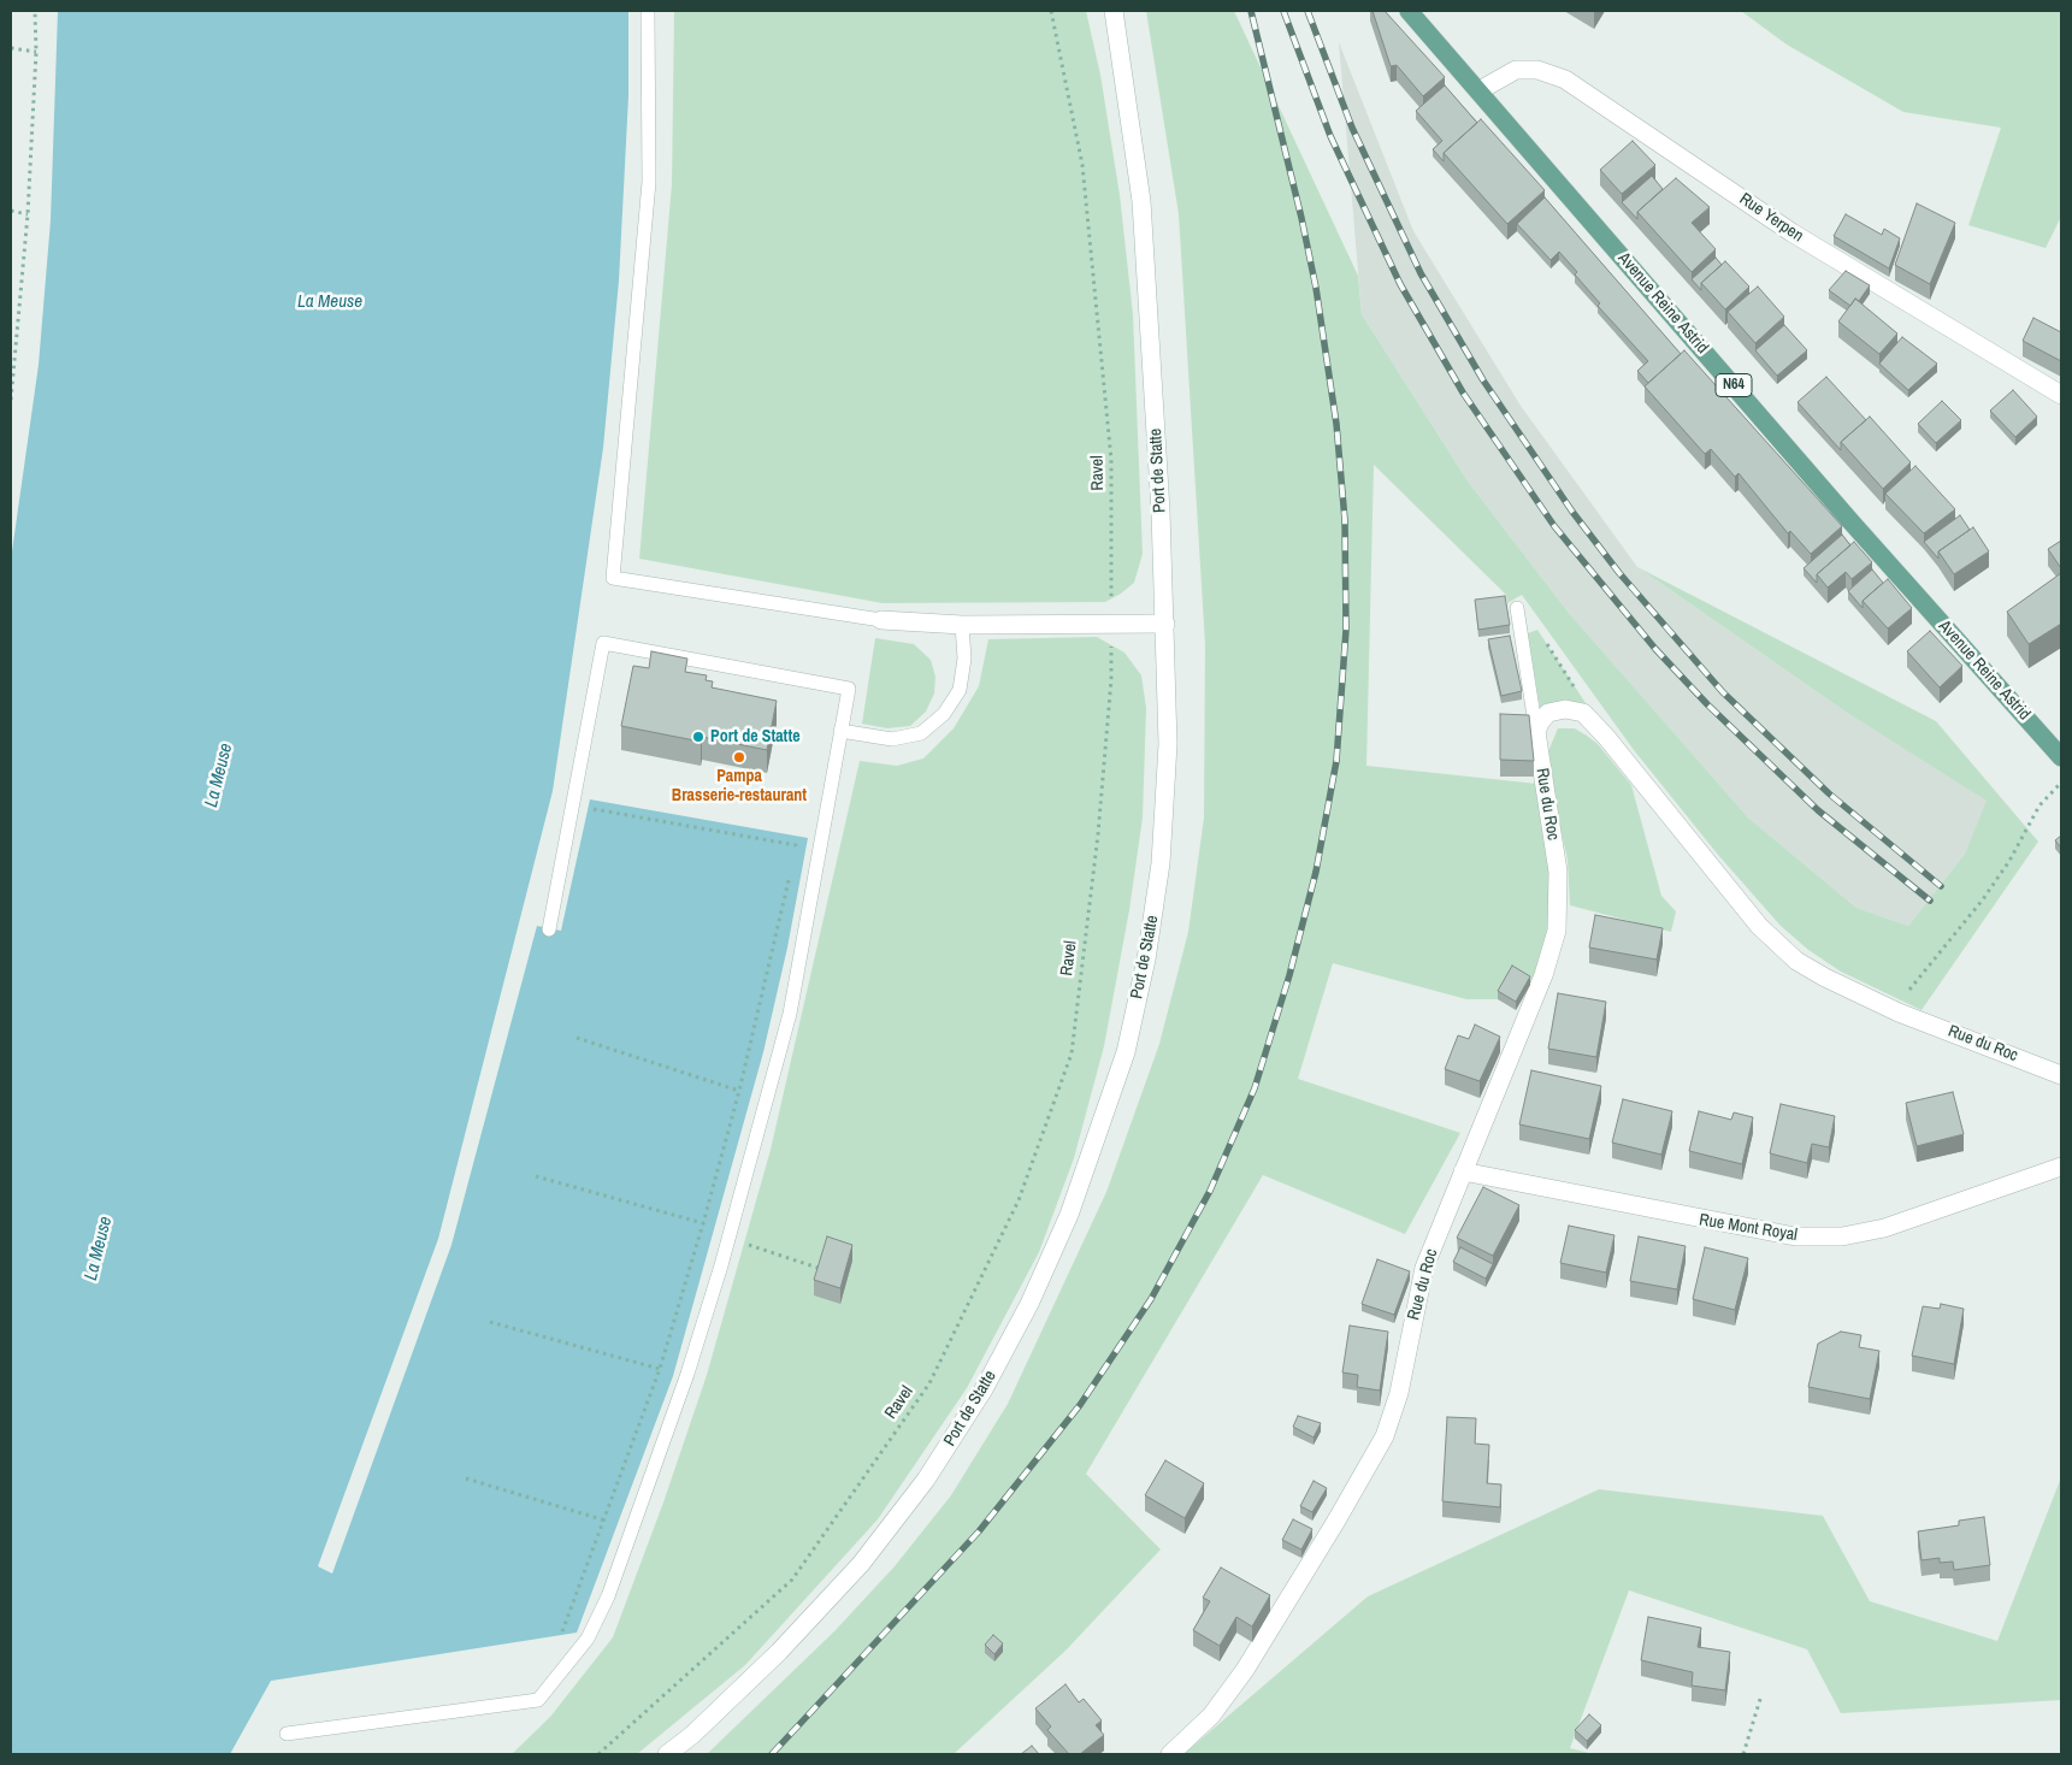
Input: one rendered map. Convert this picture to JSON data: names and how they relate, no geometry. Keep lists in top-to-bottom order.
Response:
{
  "streets": {
    "main road": ["Avenue Reine Astrid", "N64"],
    "street": [
      "Rue Yerpen",
      "Port de Statte",
      "Rue du Roc",
      "Rue Mont Royal"
    ],
    "path": ["Ravel"]
  },
  "crossings": [
    ["Rue Yerpen", "Avenue Reine Astrid"],
    ["Rue du Roc", "Rue Mont Royal"]
  ],
  "water": ["La Meuse"],
  "places": ["Port de Statte", "Pampa Brasserie-restaurant"]
}
